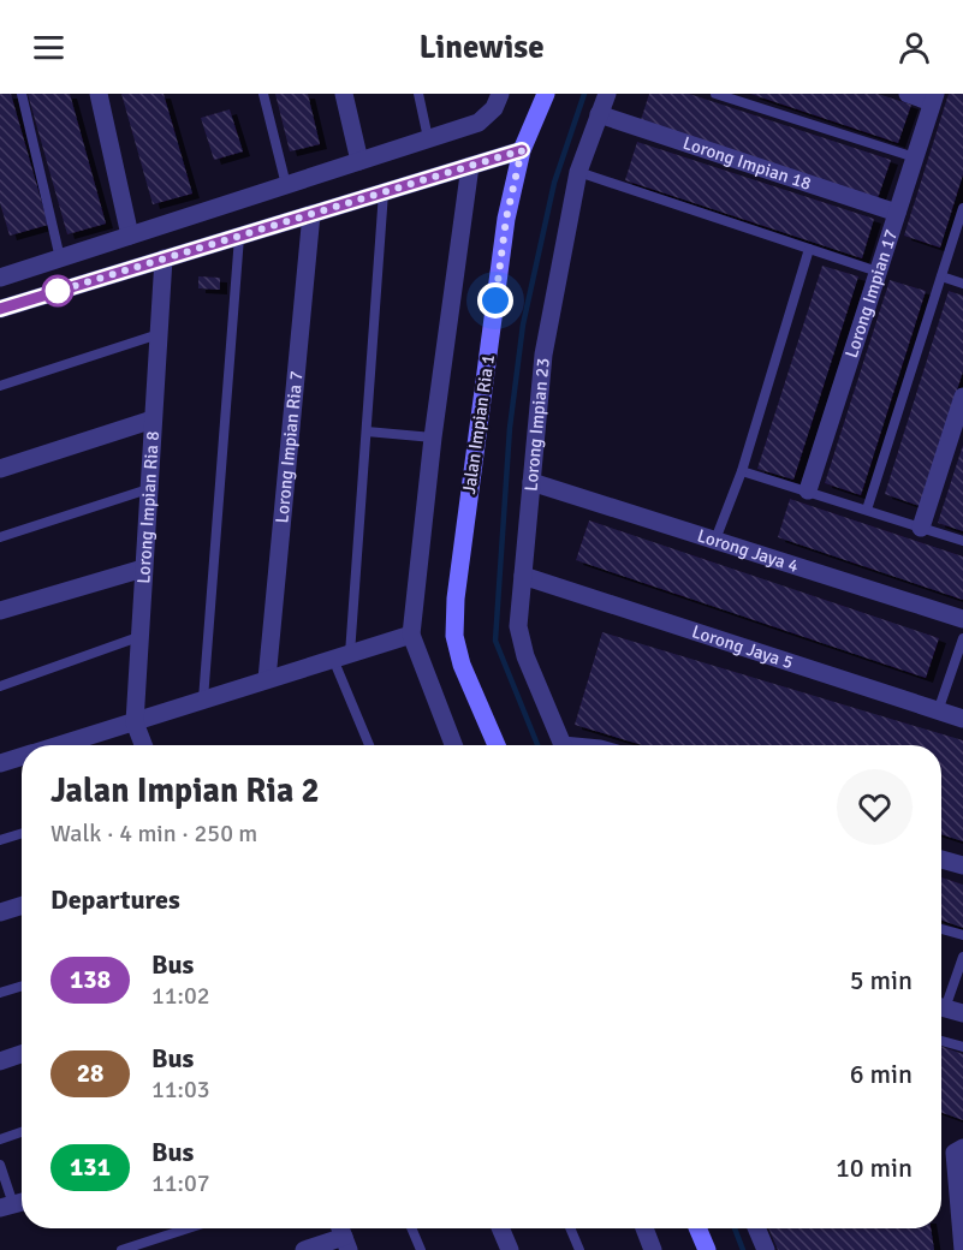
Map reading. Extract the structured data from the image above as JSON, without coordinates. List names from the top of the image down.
{
  "streets": {
    "street": [
      "Lorong Impian 18",
      "Lorong Impian 17",
      "Jalan Impian Ria 1",
      "Lorong Impian 23",
      "Lorong Impian Ria 7",
      "Lorong Impian Ria 8",
      "Lorong Jaya 4",
      "Lorong Jaya 5"
    ]
  },
  "crossings": [
    ["Lorong Impian 18", "Lorong Impian 17"],
    ["Lorong Impian 18", "Lorong Impian 23"],
    ["Lorong Impian 23", "Lorong Jaya 4"],
    ["Lorong Impian 23", "Lorong Jaya 5"]
  ],
  "lines": ["bus line 138"],
  "page": {
    "header": "Linewise",
    "heading": [
      ["Jalan Impian Ria 2", "Walk · 4 min · 250 m"],
      "Departures"
    ],
    "list": [
      {
        "mark": "138",
        "name": "Bus",
        "note": "11:02",
        "value": "5 min"
      },
      {
        "mark": "28",
        "name": "Bus",
        "note": "11:03",
        "value": "6 min"
      },
      {
        "mark": "131",
        "name": "Bus",
        "note": "11:07",
        "value": "10 min"
      }
    ]
  }
}
